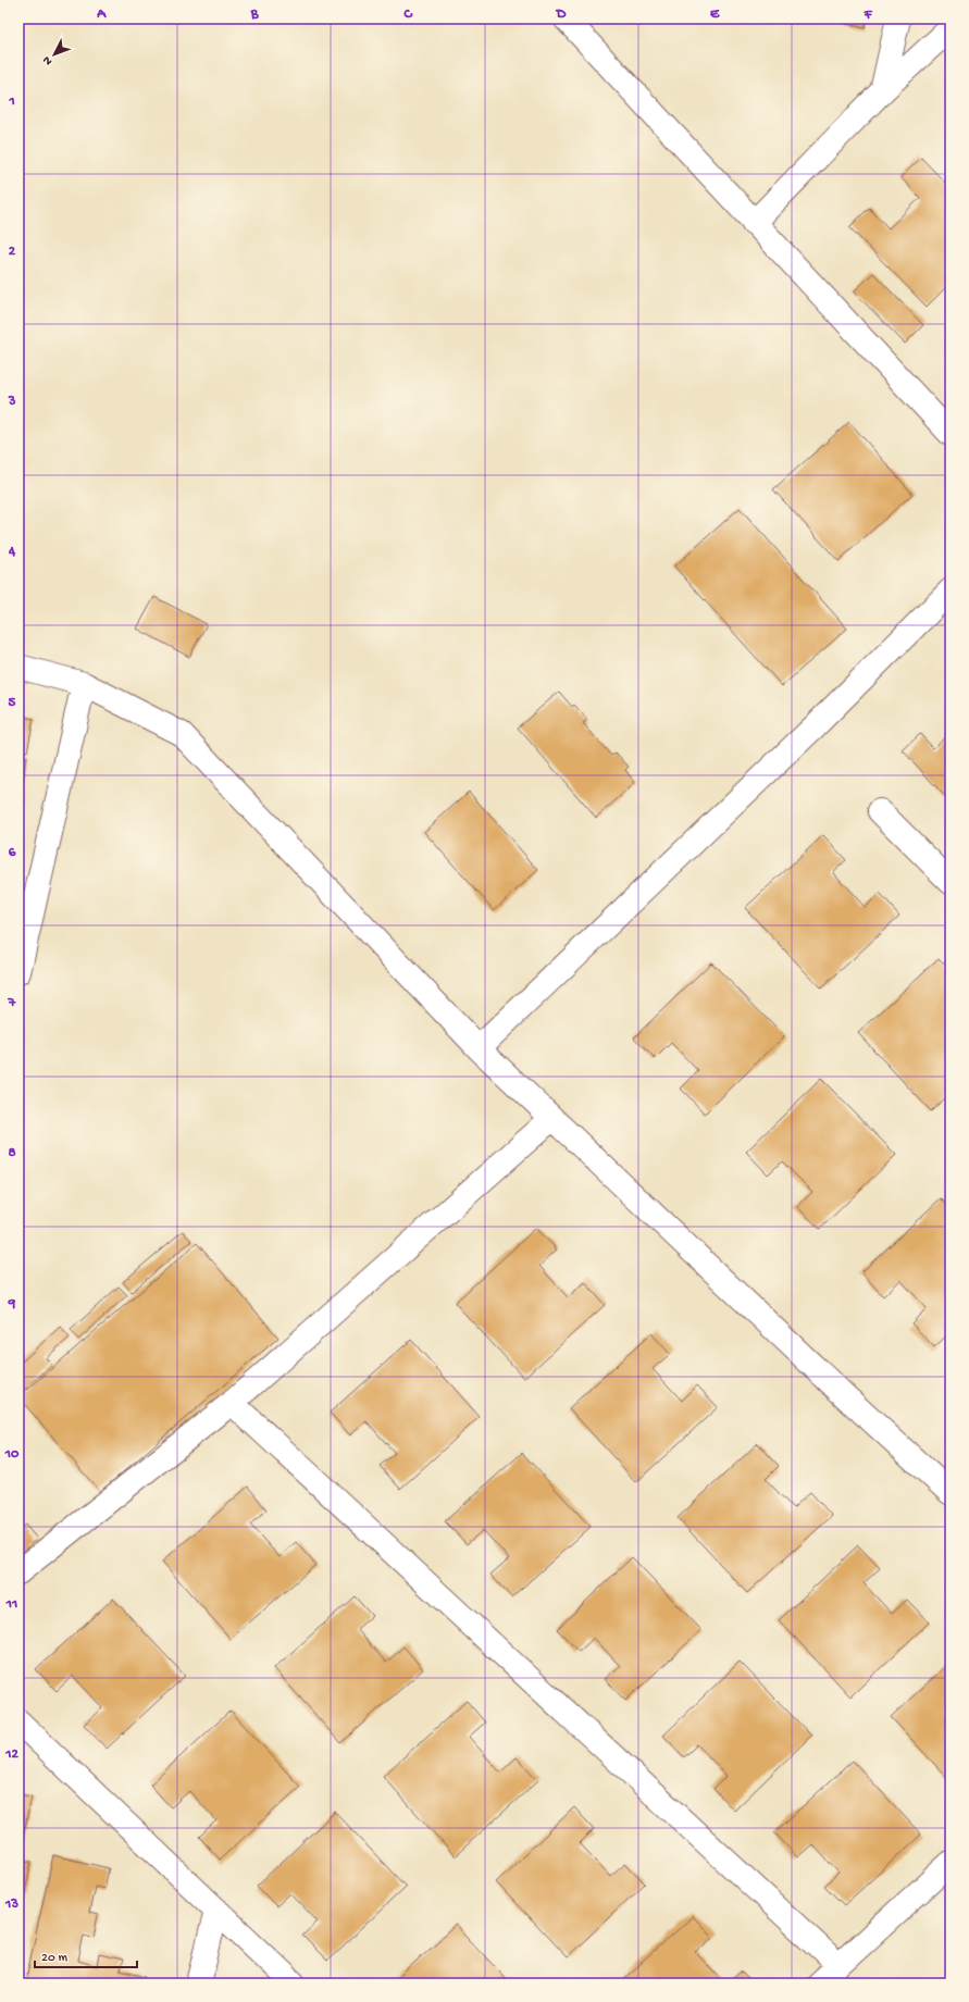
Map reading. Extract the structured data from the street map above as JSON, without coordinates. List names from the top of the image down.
{
  "scale_bar": "20 m",
  "north": "bottom left",
  "grid": {
    "columns": [
      "A",
      "B",
      "C",
      "D",
      "E",
      "F"
    ],
    "rows": [
      "1",
      "2",
      "3",
      "4",
      "5",
      "6",
      "7",
      "8",
      "9",
      "10",
      "11",
      "12",
      "13"
    ]
  }
}
